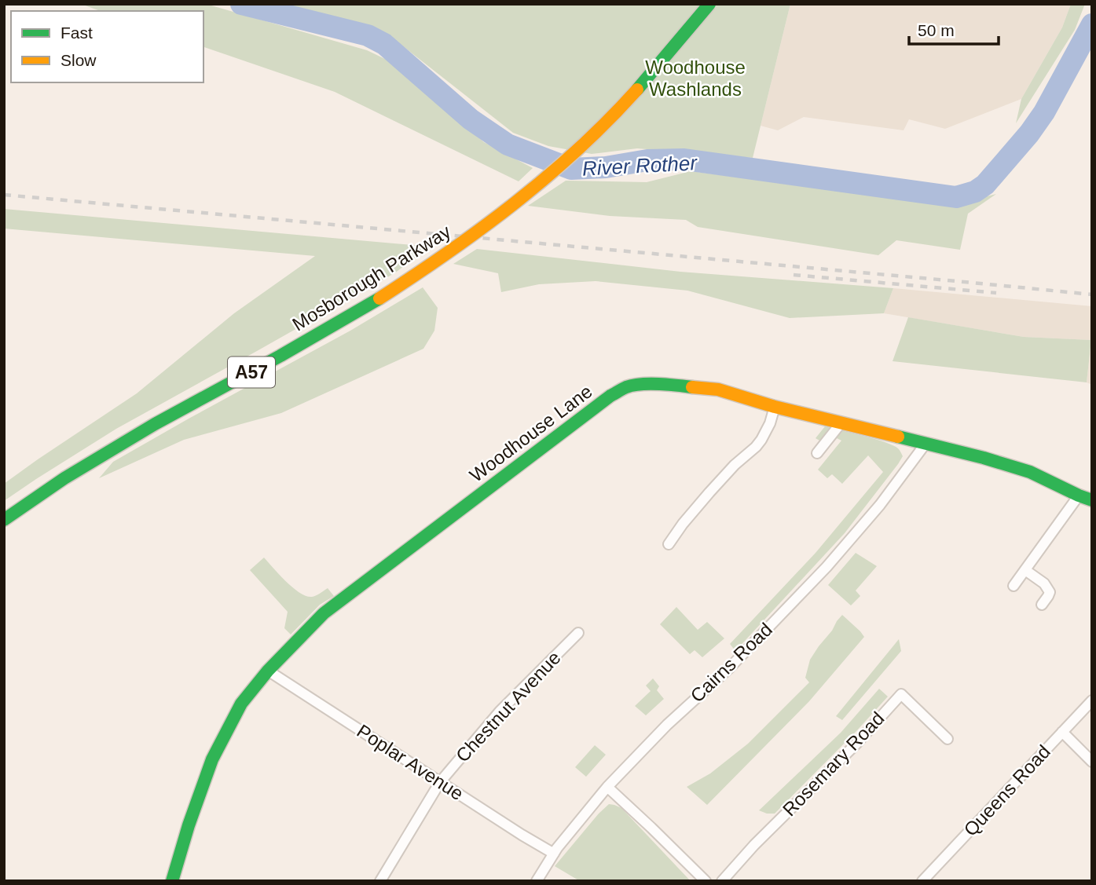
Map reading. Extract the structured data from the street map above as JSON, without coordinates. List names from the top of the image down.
{
  "streets": {
    "main road": ["Mosborough Parkway", "A57", "Woodhouse Lane"],
    "street": [
      "Cairns Road",
      "Chestnut Avenue",
      "Poplar Avenue",
      "Rosemary Road",
      "Queens Road"
    ]
  },
  "crossings": [
    ["Woodhouse Lane", "Cairns Road"],
    ["Woodhouse Lane", "Poplar Avenue"],
    ["Cairns Road", "Poplar Avenue"],
    ["Chestnut Avenue", "Poplar Avenue"]
  ],
  "water": ["River Rother"],
  "parks": ["Woodhouse Washlands"],
  "legend": ["Fast", "Slow"],
  "scale_bar": "50 m"
}
